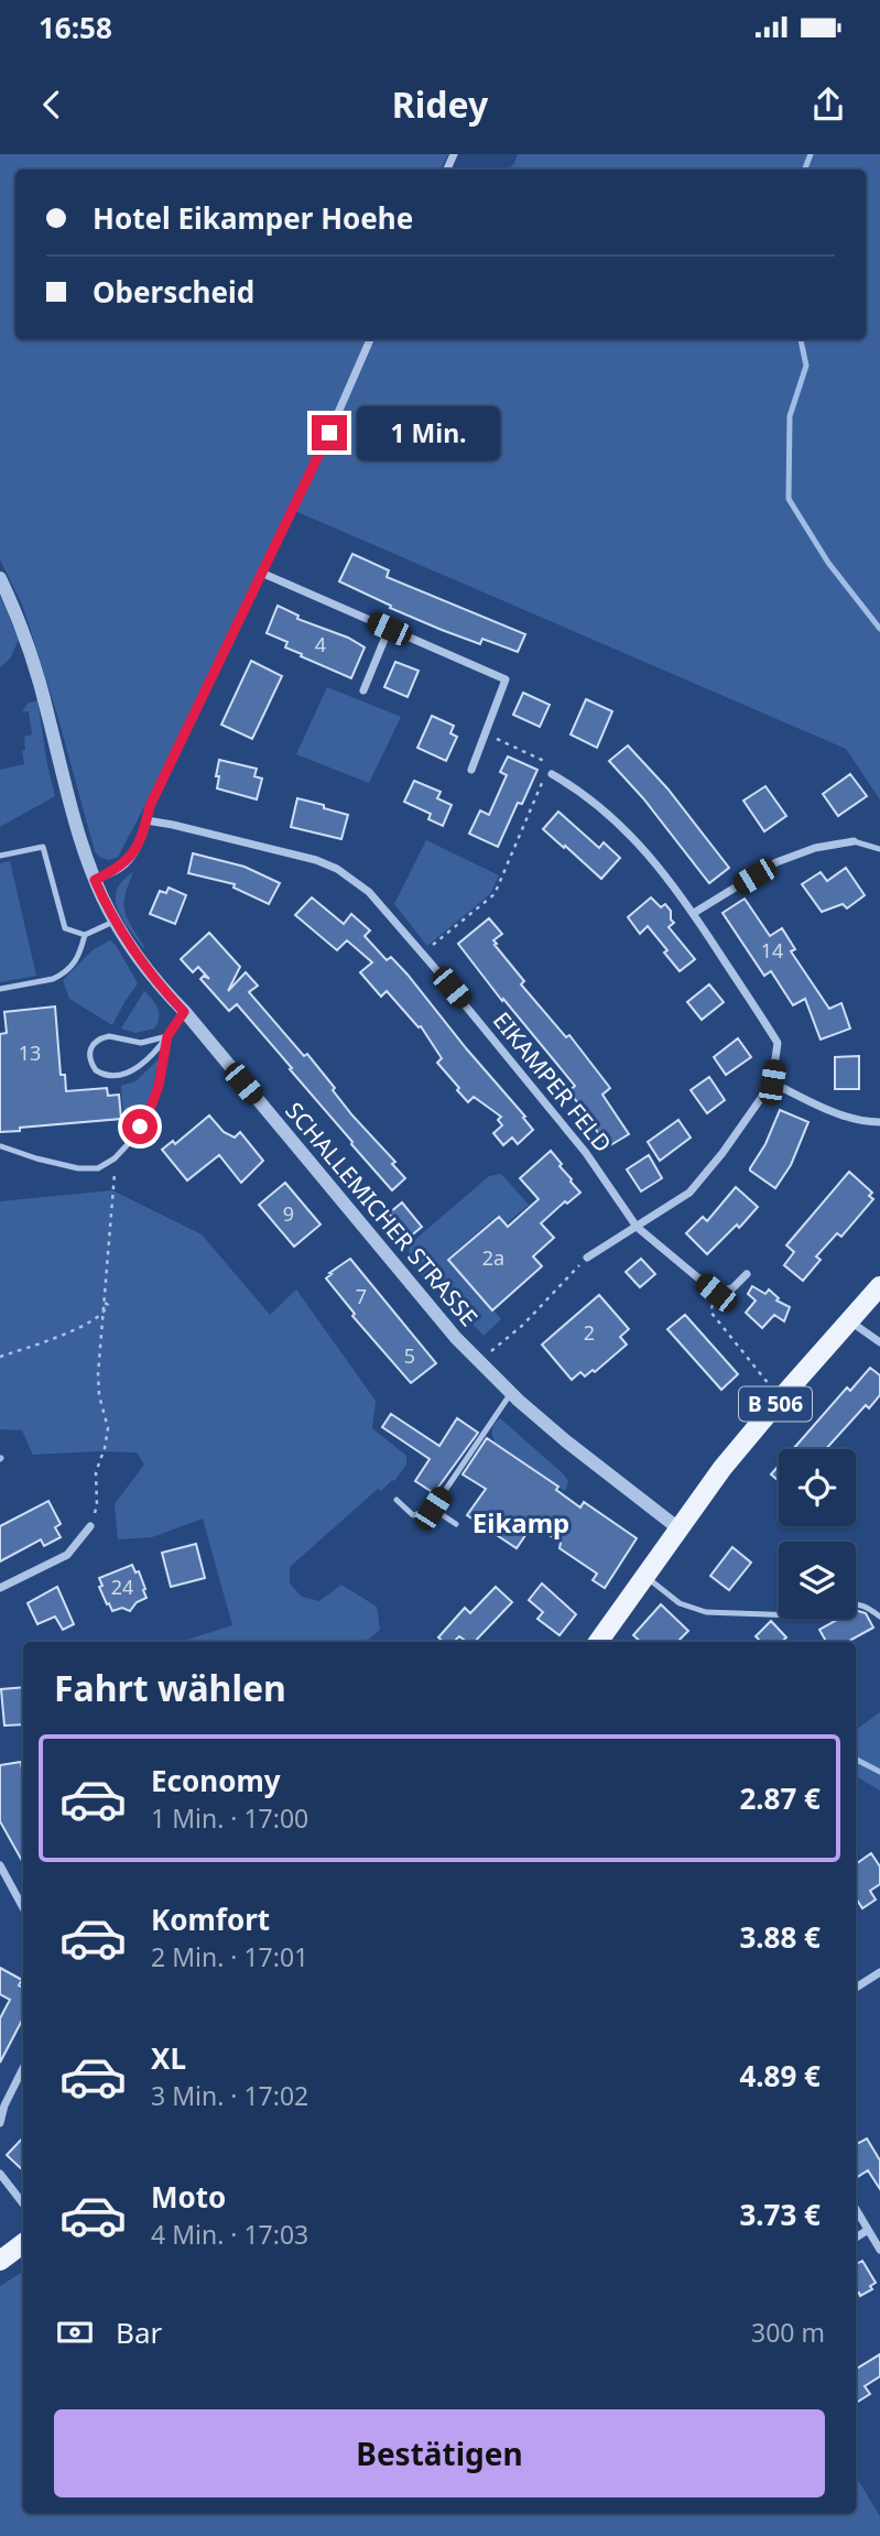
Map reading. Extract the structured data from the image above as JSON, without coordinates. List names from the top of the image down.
{
  "streets": {
    "main road": ["B 506"],
    "street": ["EIKAMPER FELD", "SCHALLEMICHER STRASSE"]
  },
  "crossings": [
    ["SCHALLEMICHER STRASSE", "B 506"]
  ],
  "districts": ["Eikamp"],
  "house_numbers": [
    "4",
    "14",
    "13",
    "9",
    "2a",
    "7",
    "2",
    "5",
    "24"
  ],
  "page": {
    "status": "16:58",
    "header": "Ridey",
    "banner": ["Hotel Eikamper Hoehe", "Oberscheid"],
    "bubble": "1 Min.",
    "heading": "Fahrt wählen",
    "list": [
      {
        "name": "Economy",
        "note": "1 Min. · 17:00",
        "value": "2.87 €"
      },
      {
        "name": "Komfort",
        "note": "2 Min. · 17:01",
        "value": "3.88 €"
      },
      {
        "name": "XL",
        "note": "3 Min. · 17:02",
        "value": "4.89 €"
      },
      {
        "name": "Moto",
        "note": "4 Min. · 17:03",
        "value": "3.73 €"
      }
    ],
    "pay": ["Bar", "300 m"],
    "buttons": "Bestätigen"
  }
}
